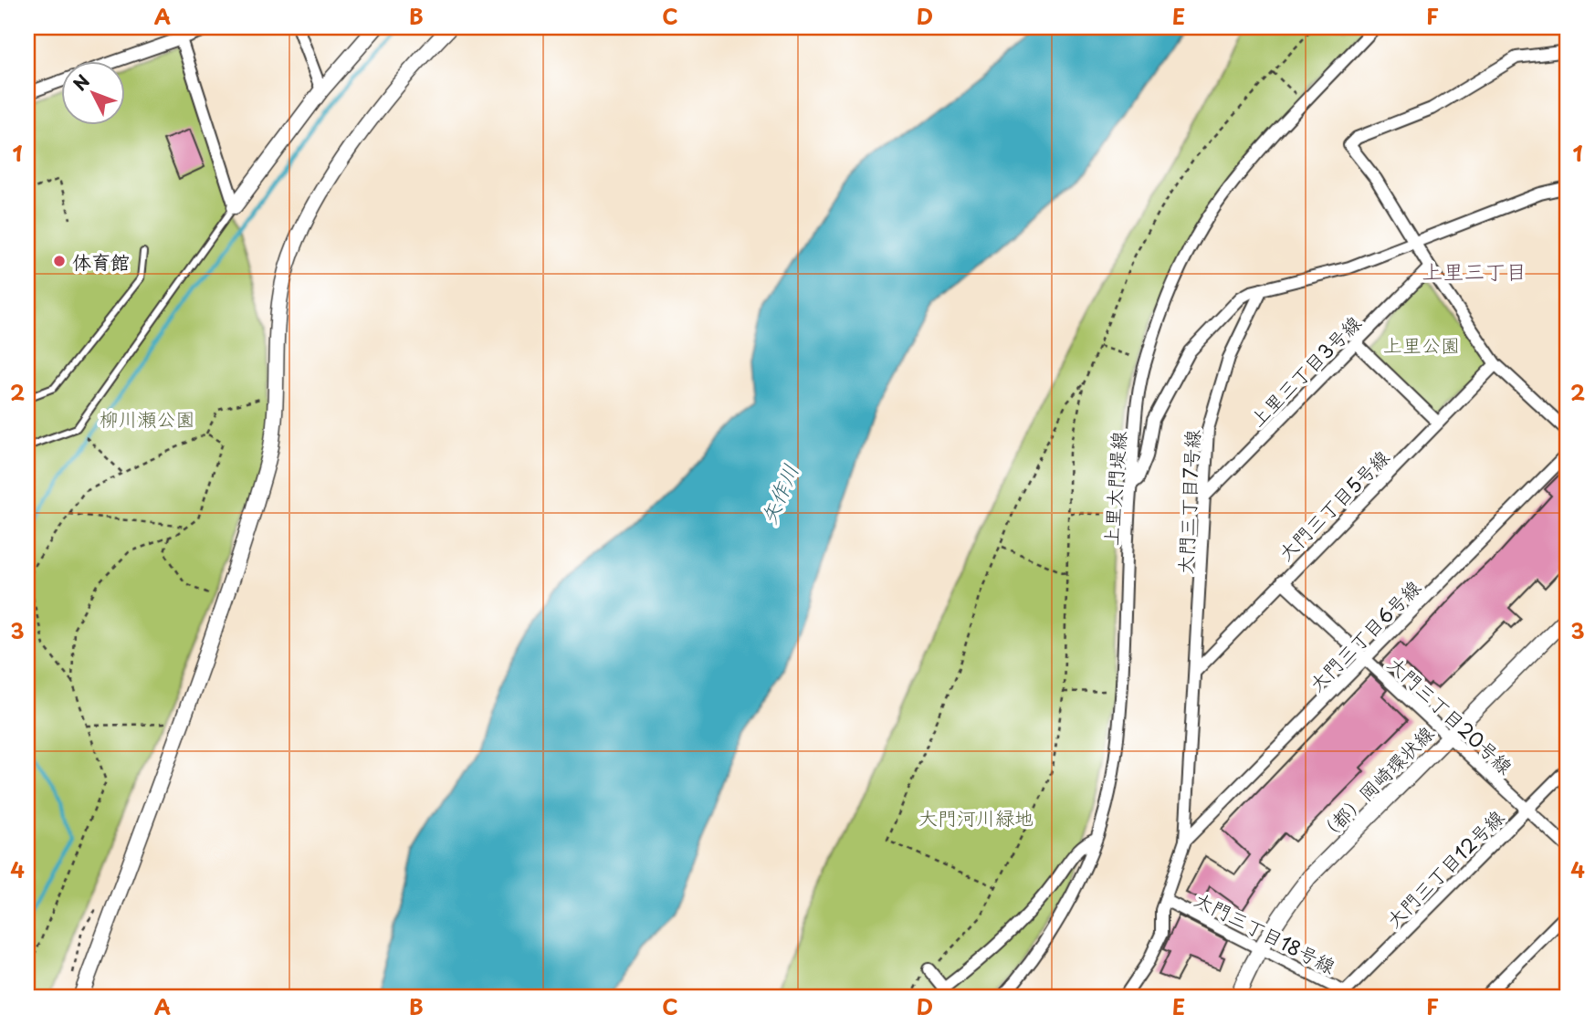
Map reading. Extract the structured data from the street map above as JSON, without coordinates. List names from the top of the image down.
{
  "streets": {
    "street": [
      "上里三丁目3号線",
      "上里大門堤線",
      "大門三丁目7号線",
      "大門三丁目5号線",
      "大門三丁目6号線",
      "大門三丁目20号線",
      "（都）岡崎環状線",
      "大門三丁目12号線",
      "大門三丁目18号線"
    ]
  },
  "crossings": [
    ["上里三丁目3号線", "大門三丁目7号線"],
    ["大門三丁目7号線", "大門三丁目5号線"],
    ["大門三丁目7号線", "大門三丁目6号線"],
    ["大門三丁目7号線", "大門三丁目18号線"],
    ["大門三丁目5号線", "大門三丁目20号線"],
    ["大門三丁目6号線", "大門三丁目20号線"],
    ["大門三丁目20号線", "（都）岡崎環状線"],
    ["大門三丁目20号線", "大門三丁目12号線"],
    ["（都）岡崎環状線", "大門三丁目18号線"],
    ["大門三丁目12号線", "大門三丁目18号線"]
  ],
  "districts": ["上里三丁目"],
  "water": ["矢作川"],
  "parks": ["上里公園", "柳川瀬公園", "大門河川緑地"],
  "places": ["体育館"],
  "north": "top left",
  "grid": {
    "columns": [
      "A",
      "B",
      "C",
      "D",
      "E",
      "F"
    ],
    "rows": [
      "1",
      "2",
      "3",
      "4"
    ]
  }
}
